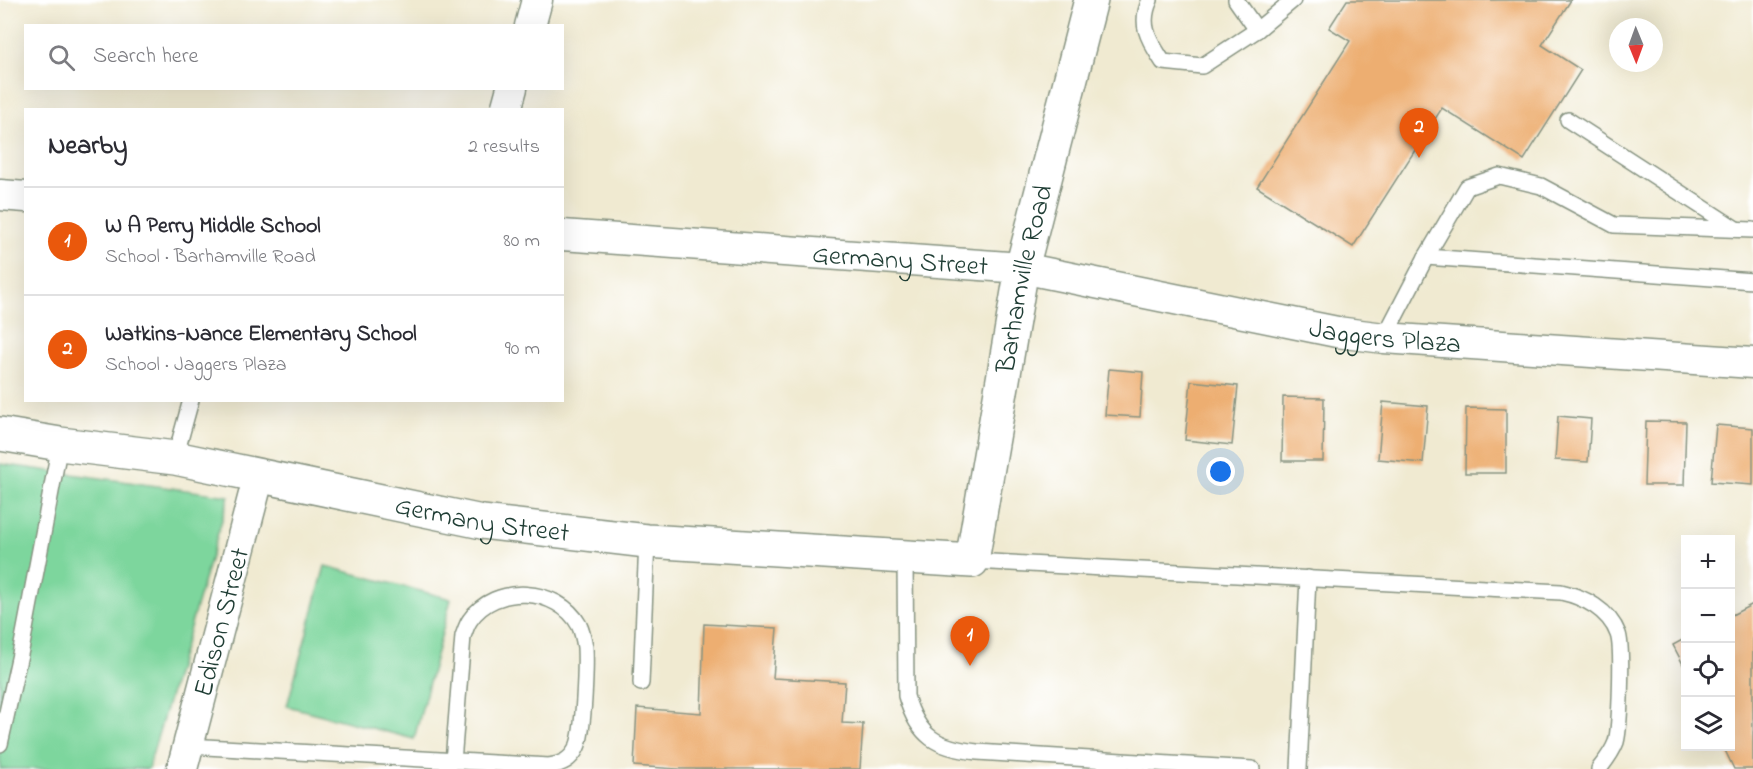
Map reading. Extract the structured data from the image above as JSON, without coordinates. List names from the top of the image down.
{
  "streets": {
    "street": [
      "Germany Street",
      "Barhamville Road",
      "Jaggers Plaza",
      "Edison Street"
    ]
  },
  "crossings": [
    ["Germany Street", "Barhamville Road"],
    ["Germany Street", "Jaggers Plaza"],
    ["Germany Street", "Edison Street"],
    ["Barhamville Road", "Jaggers Plaza"]
  ],
  "north": "bottom",
  "page": {
    "search": "Search here",
    "pins": ["2", "1"],
    "heading": ["Nearby", "2 results"],
    "list": [
      {
        "mark": "1",
        "name": "W A Perry Middle School",
        "note": "School · Barhamville Road",
        "value": "80 m"
      },
      {
        "mark": "2",
        "name": "Watkins-Nance Elementary School",
        "note": "School · Jaggers Plaza",
        "value": "90 m"
      }
    ],
    "map_buttons": ["+", "−"]
  }
}
